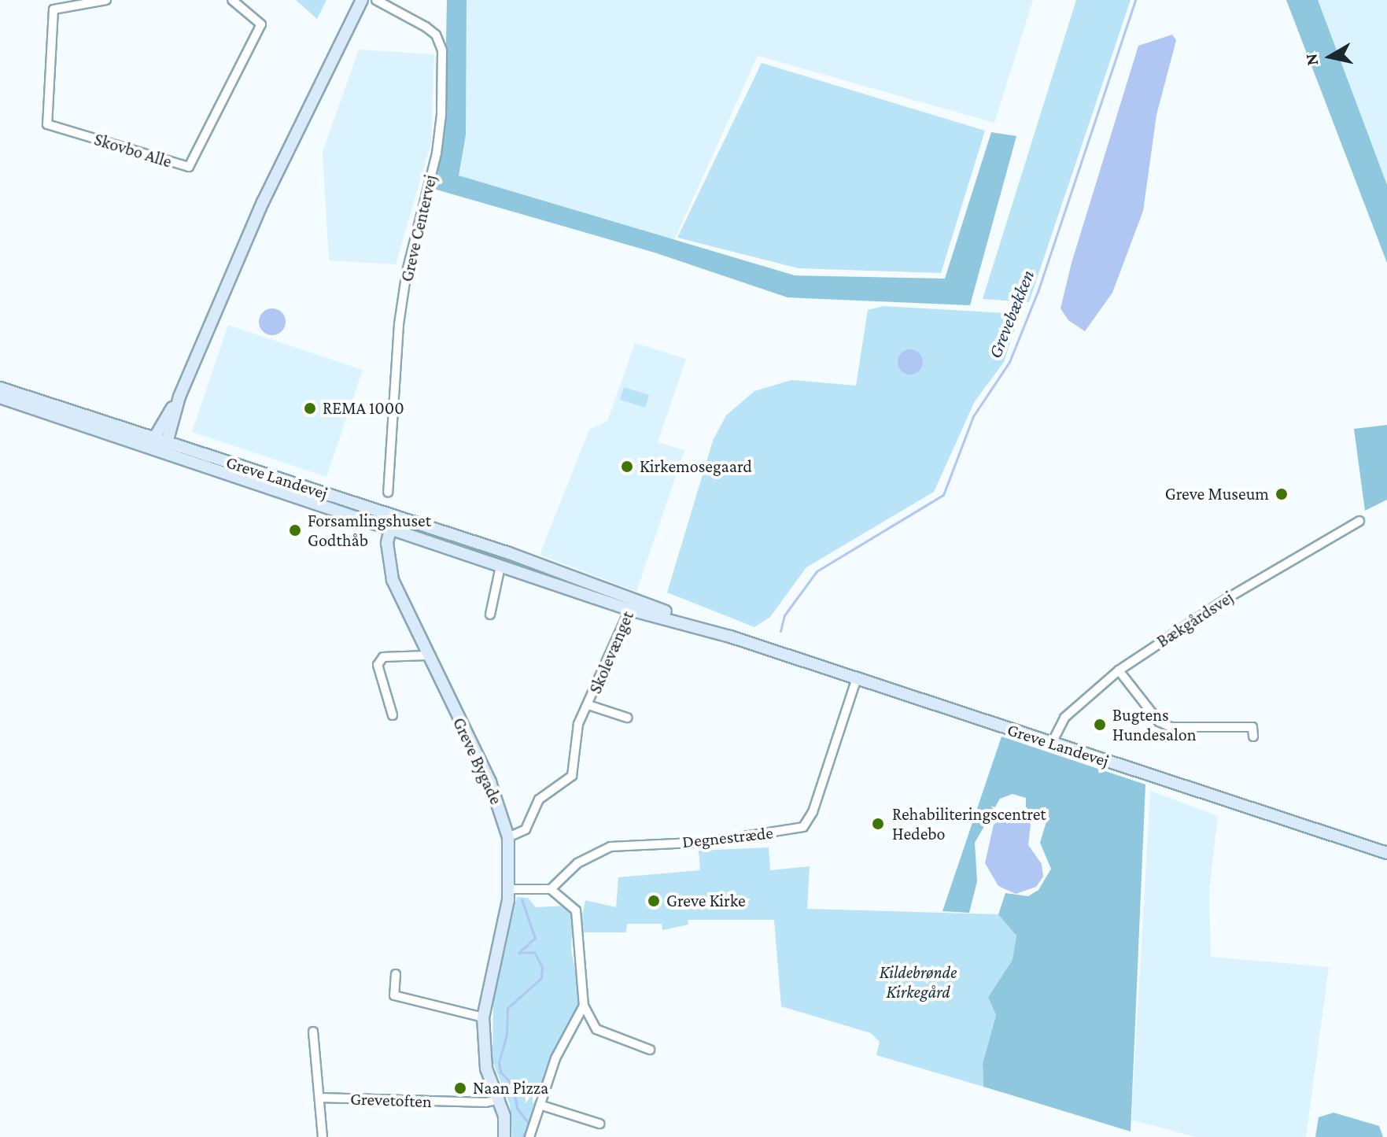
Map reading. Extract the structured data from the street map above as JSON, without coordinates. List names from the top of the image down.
{
  "streets": {
    "street": [
      "Skovbo Alle",
      "Greve Centervej",
      "Greve Landevej",
      "Bækgårdsvej",
      "Skolevænget",
      "Greve Bygade",
      "Degnestræde",
      "Grevetoften"
    ]
  },
  "crossings": [
    ["Greve Landevej", "Bækgårdsvej"],
    ["Greve Landevej", "Skolevænget"],
    ["Greve Landevej", "Greve Bygade"],
    ["Greve Landevej", "Degnestræde"],
    ["Skolevænget", "Greve Bygade"],
    ["Greve Bygade", "Grevetoften"]
  ],
  "water": ["Grevebækken"],
  "parks": ["Kildebrønde Kirkegård"],
  "places": [
    "REMA 1000",
    "Kirkemosegaard",
    "Greve Museum",
    "Forsamlingshuset Godthåb",
    "Bugtens Hundesalon",
    "Rehabiliteringscentret Hedebo",
    "Greve Kirke",
    "Naan Pizza"
  ],
  "north": "left"
}
